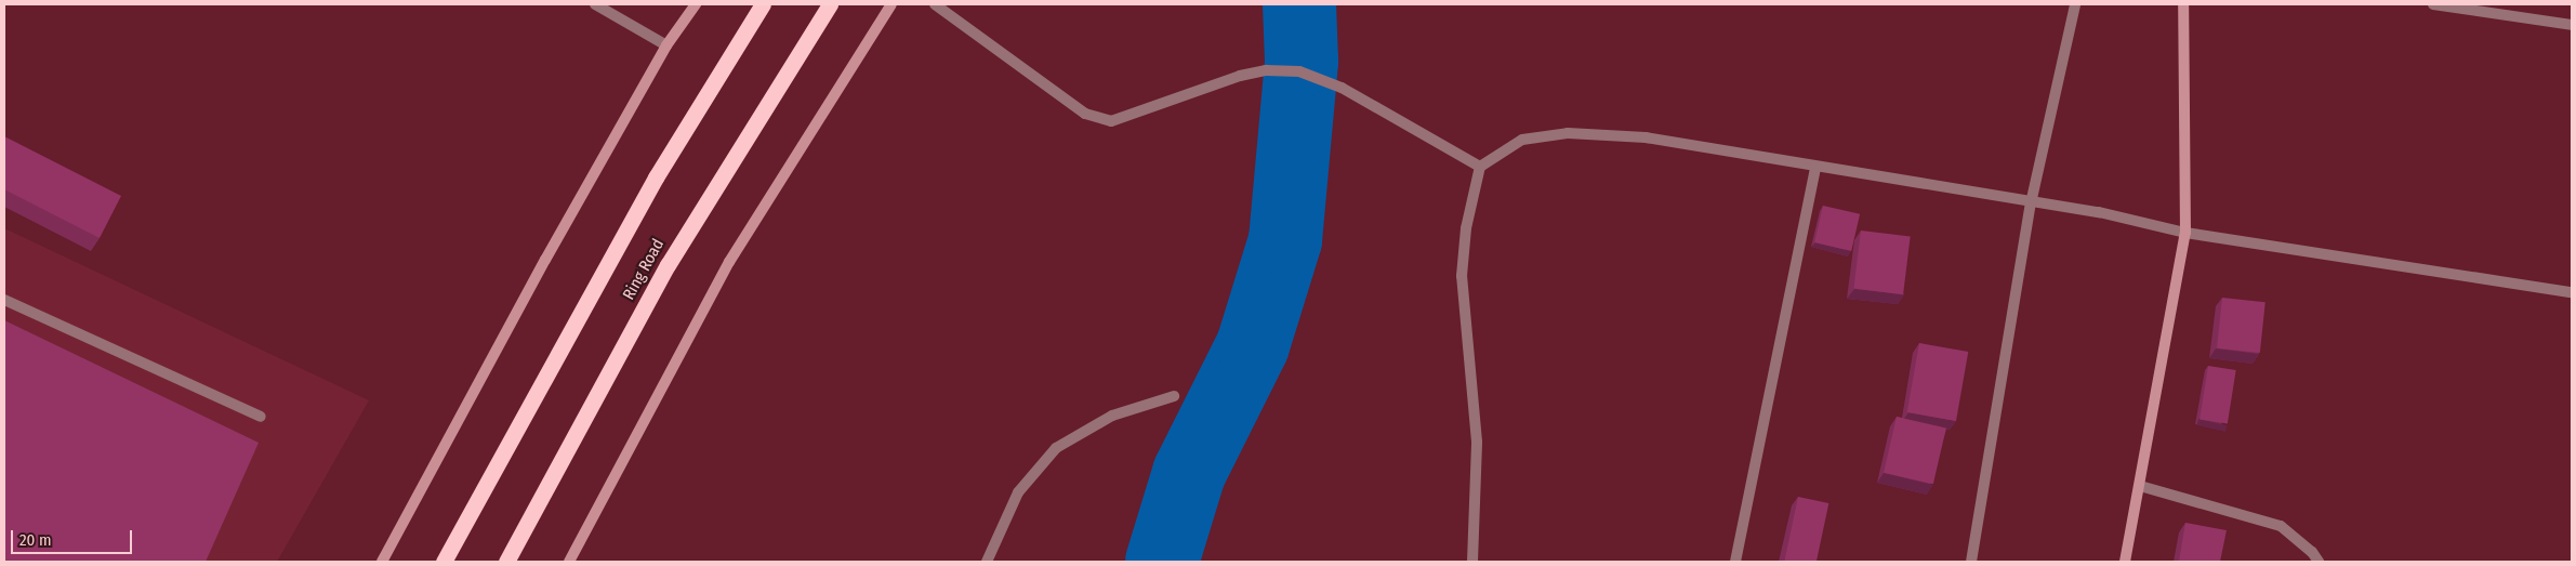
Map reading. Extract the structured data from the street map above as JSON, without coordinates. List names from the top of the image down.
{
  "streets": {
    "highway": ["Ring Road"]
  },
  "scale_bar": "20 m"
}
